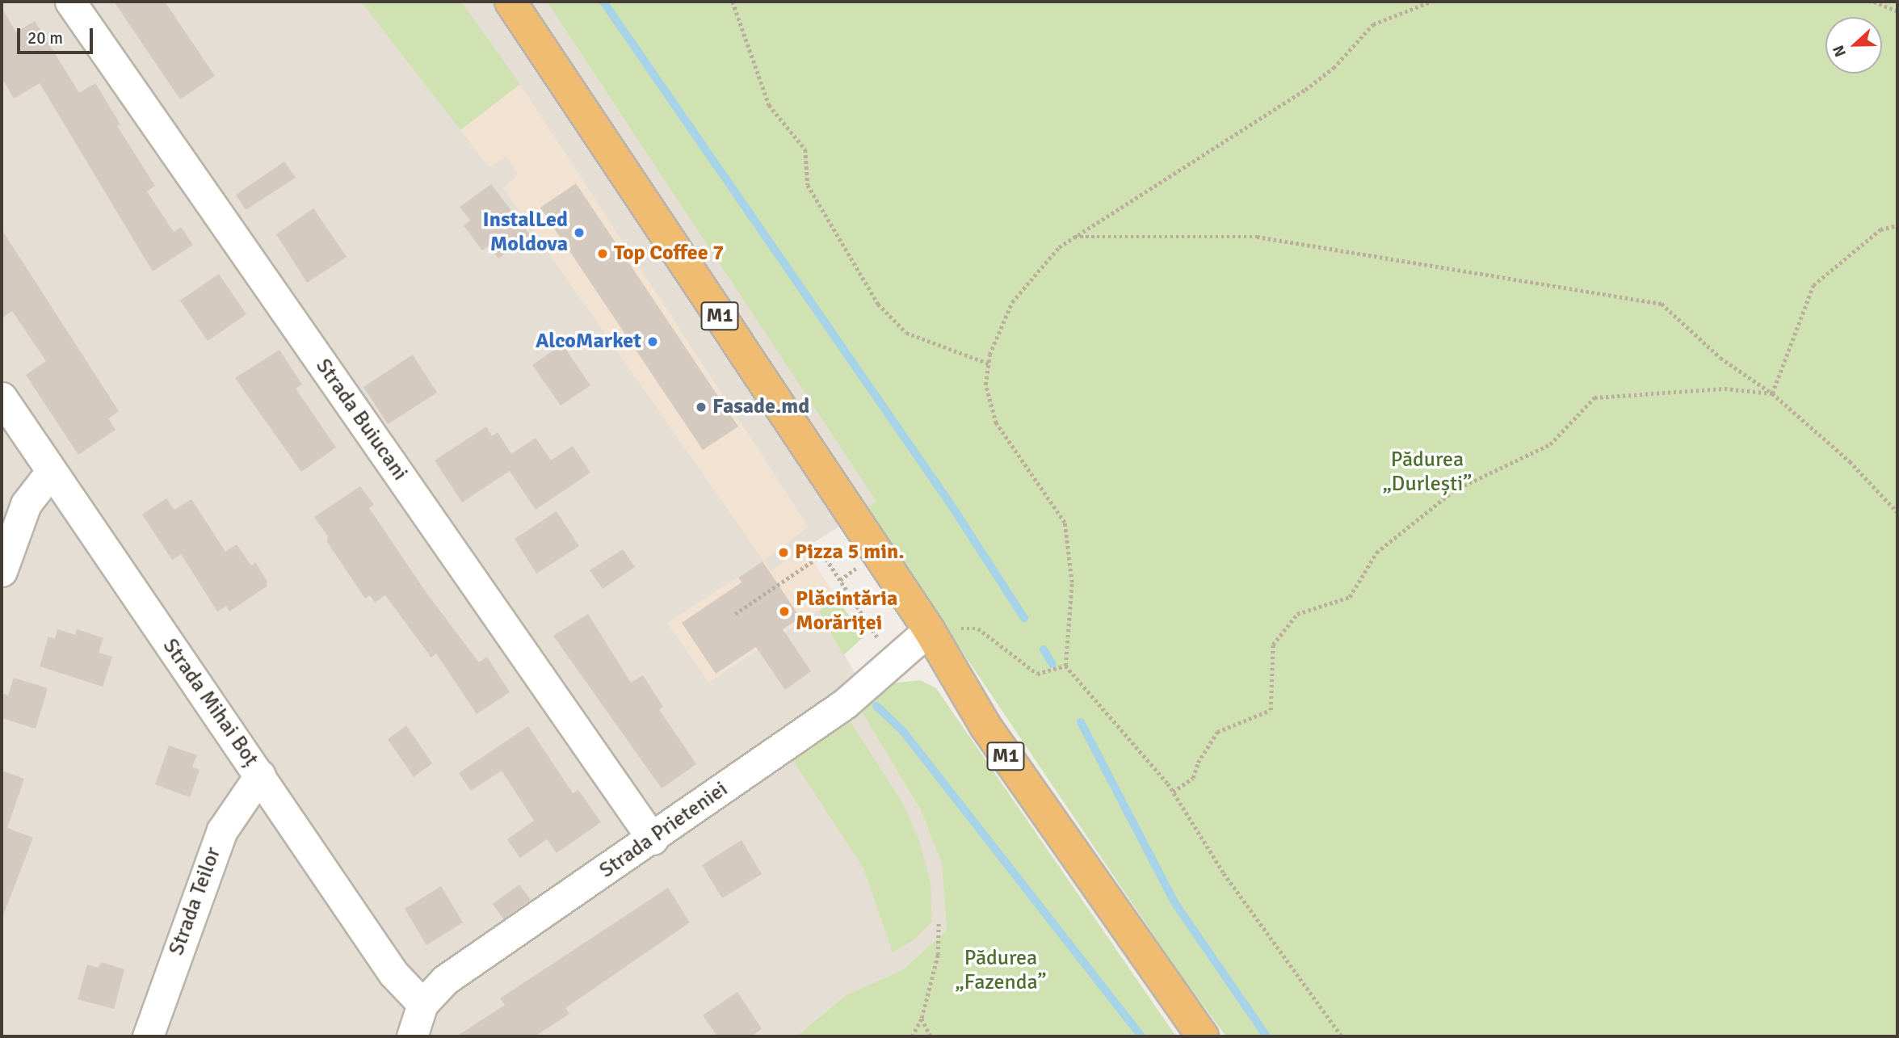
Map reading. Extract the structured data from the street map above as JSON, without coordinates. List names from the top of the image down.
{
  "streets": {
    "highway": ["M1"],
    "street": [
      "Strada Buiucani",
      "Strada Mihai Boț",
      "Strada Prieteniei",
      "Strada Teilor"
    ]
  },
  "crossings": [
    ["M1", "Strada Prieteniei"],
    ["Strada Buiucani", "Strada Prieteniei"],
    ["Strada Mihai Boț", "Strada Prieteniei"],
    ["Strada Mihai Boț", "Strada Teilor"]
  ],
  "parks": ["Pădurea „Durlești”", "Pădurea „Fazenda”"],
  "places": [
    "InstalLed Moldova",
    "Top Coffee 7",
    "AlcoMarket",
    "Fasade.md",
    "Pizza 5 min.",
    "Plăcintăria Morăriței"
  ],
  "scale_bar": "20 m",
  "north": "left"
}
